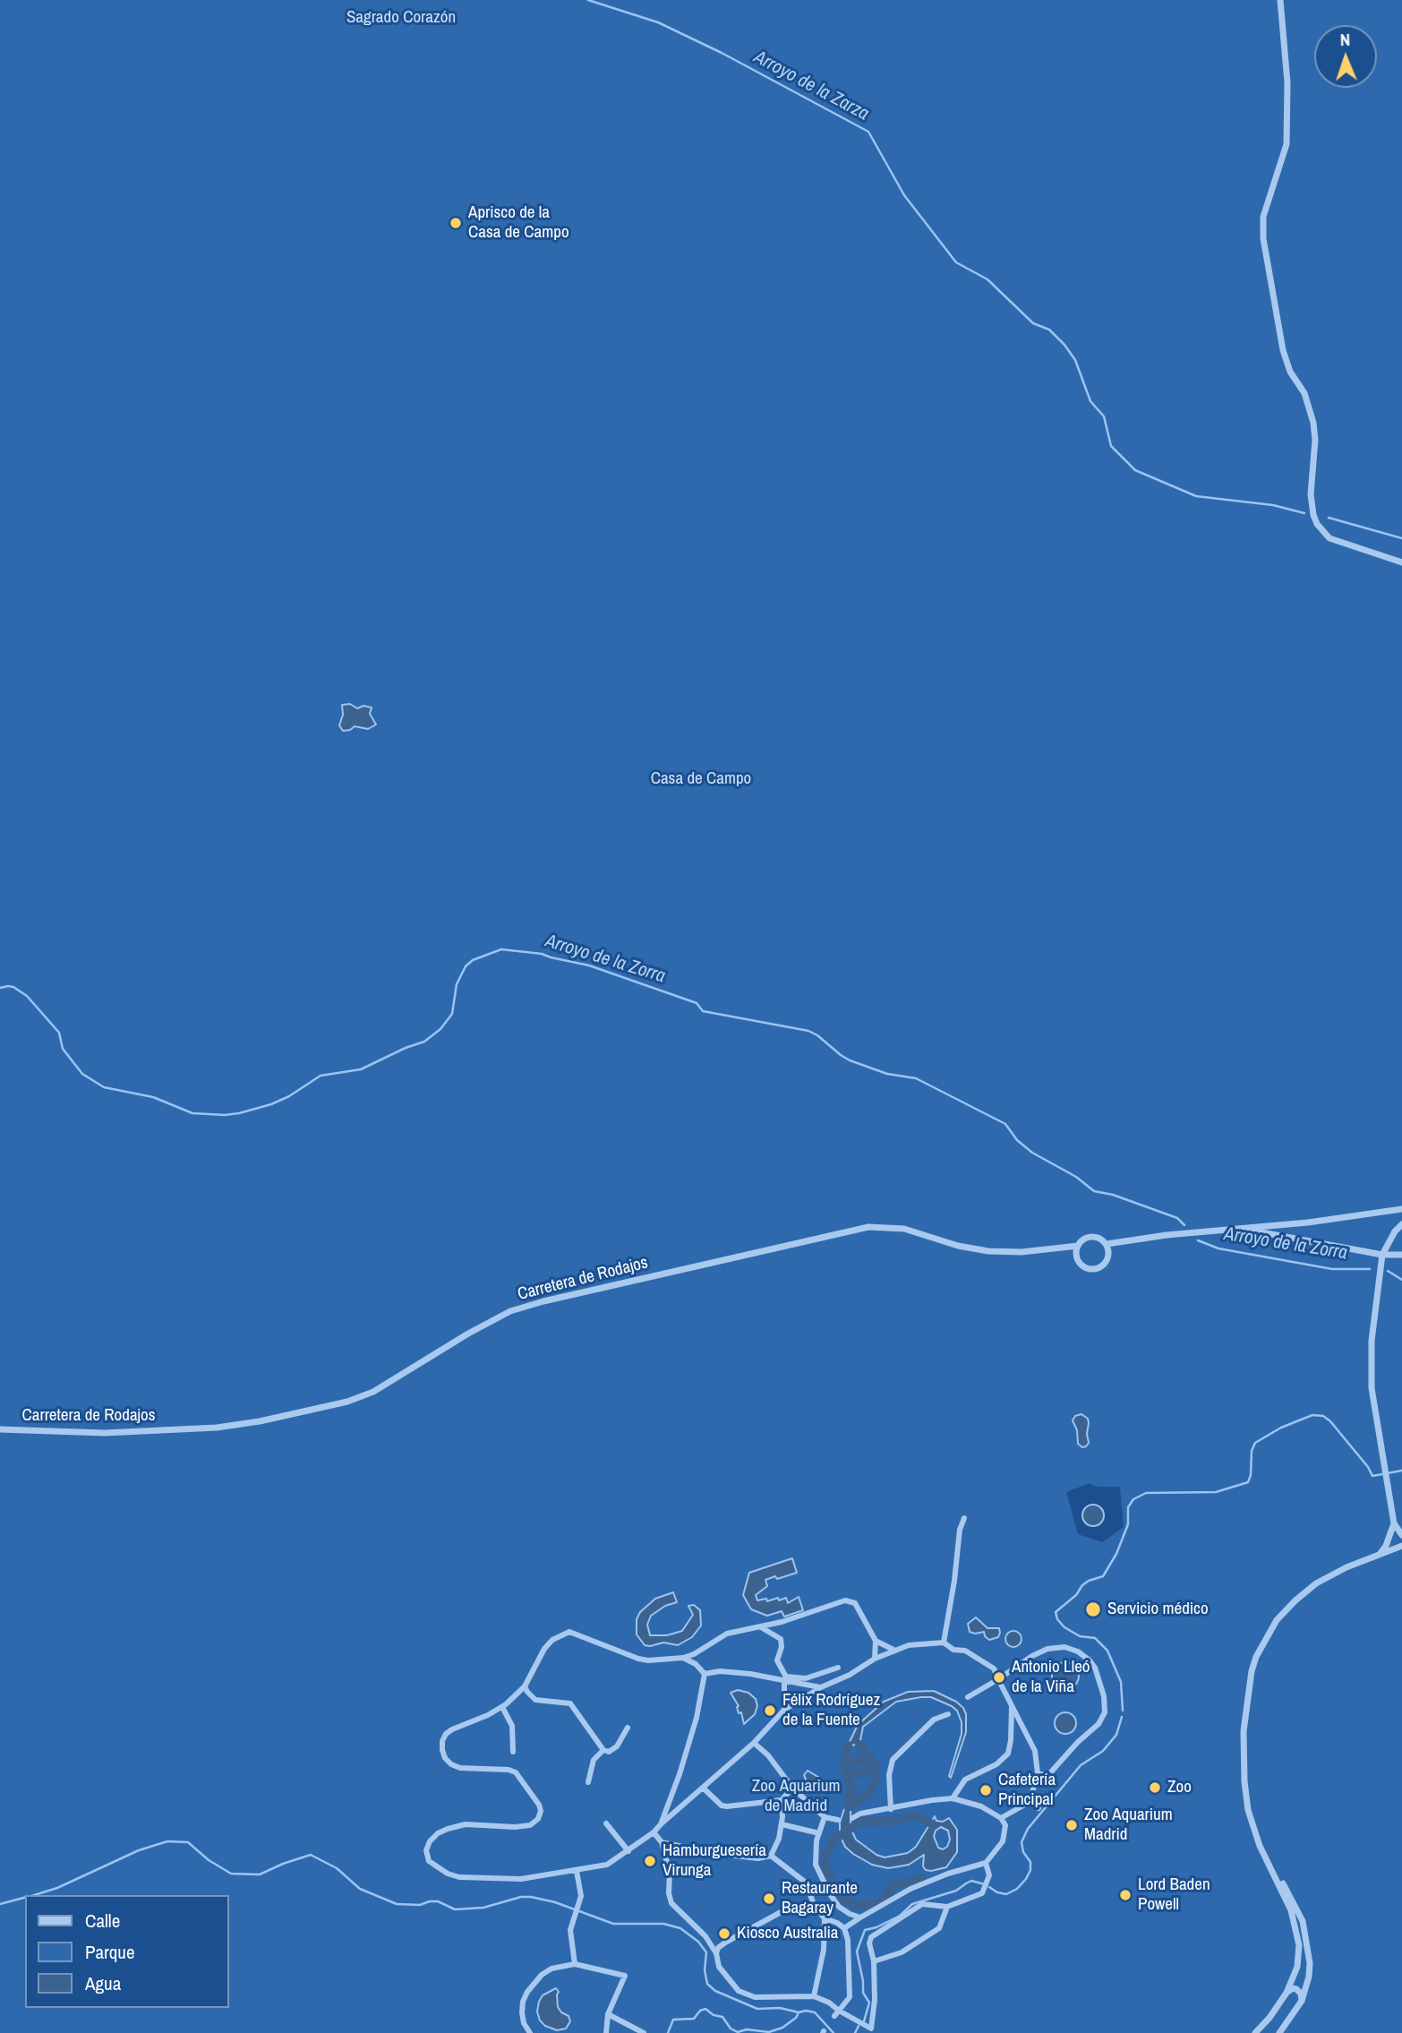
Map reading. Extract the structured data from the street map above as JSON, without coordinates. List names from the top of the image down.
{
  "streets": {
    "street": ["Carretera de Rodajos"]
  },
  "water": ["Arroyo de la Zarza", "Arroyo de la Zorra"],
  "parks": ["Sagrado Corazón", "Casa de Campo", "Zoo Aquarium de Madrid"],
  "places": [
    "Aprisco de la Casa de Campo",
    "Servicio médico",
    "Antonio Lleó de la Viña",
    "Félix Rodríguez de la Fuente",
    "Zoo",
    "Cafetería Principal",
    "Zoo Aquarium Madrid",
    "Hamburguesería Virunga",
    "Lord Baden Powell",
    "Restaurante Bagaray",
    "Kiosco Australia"
  ],
  "legend": ["Calle", "Parque", "Agua"],
  "north": "top"
}
